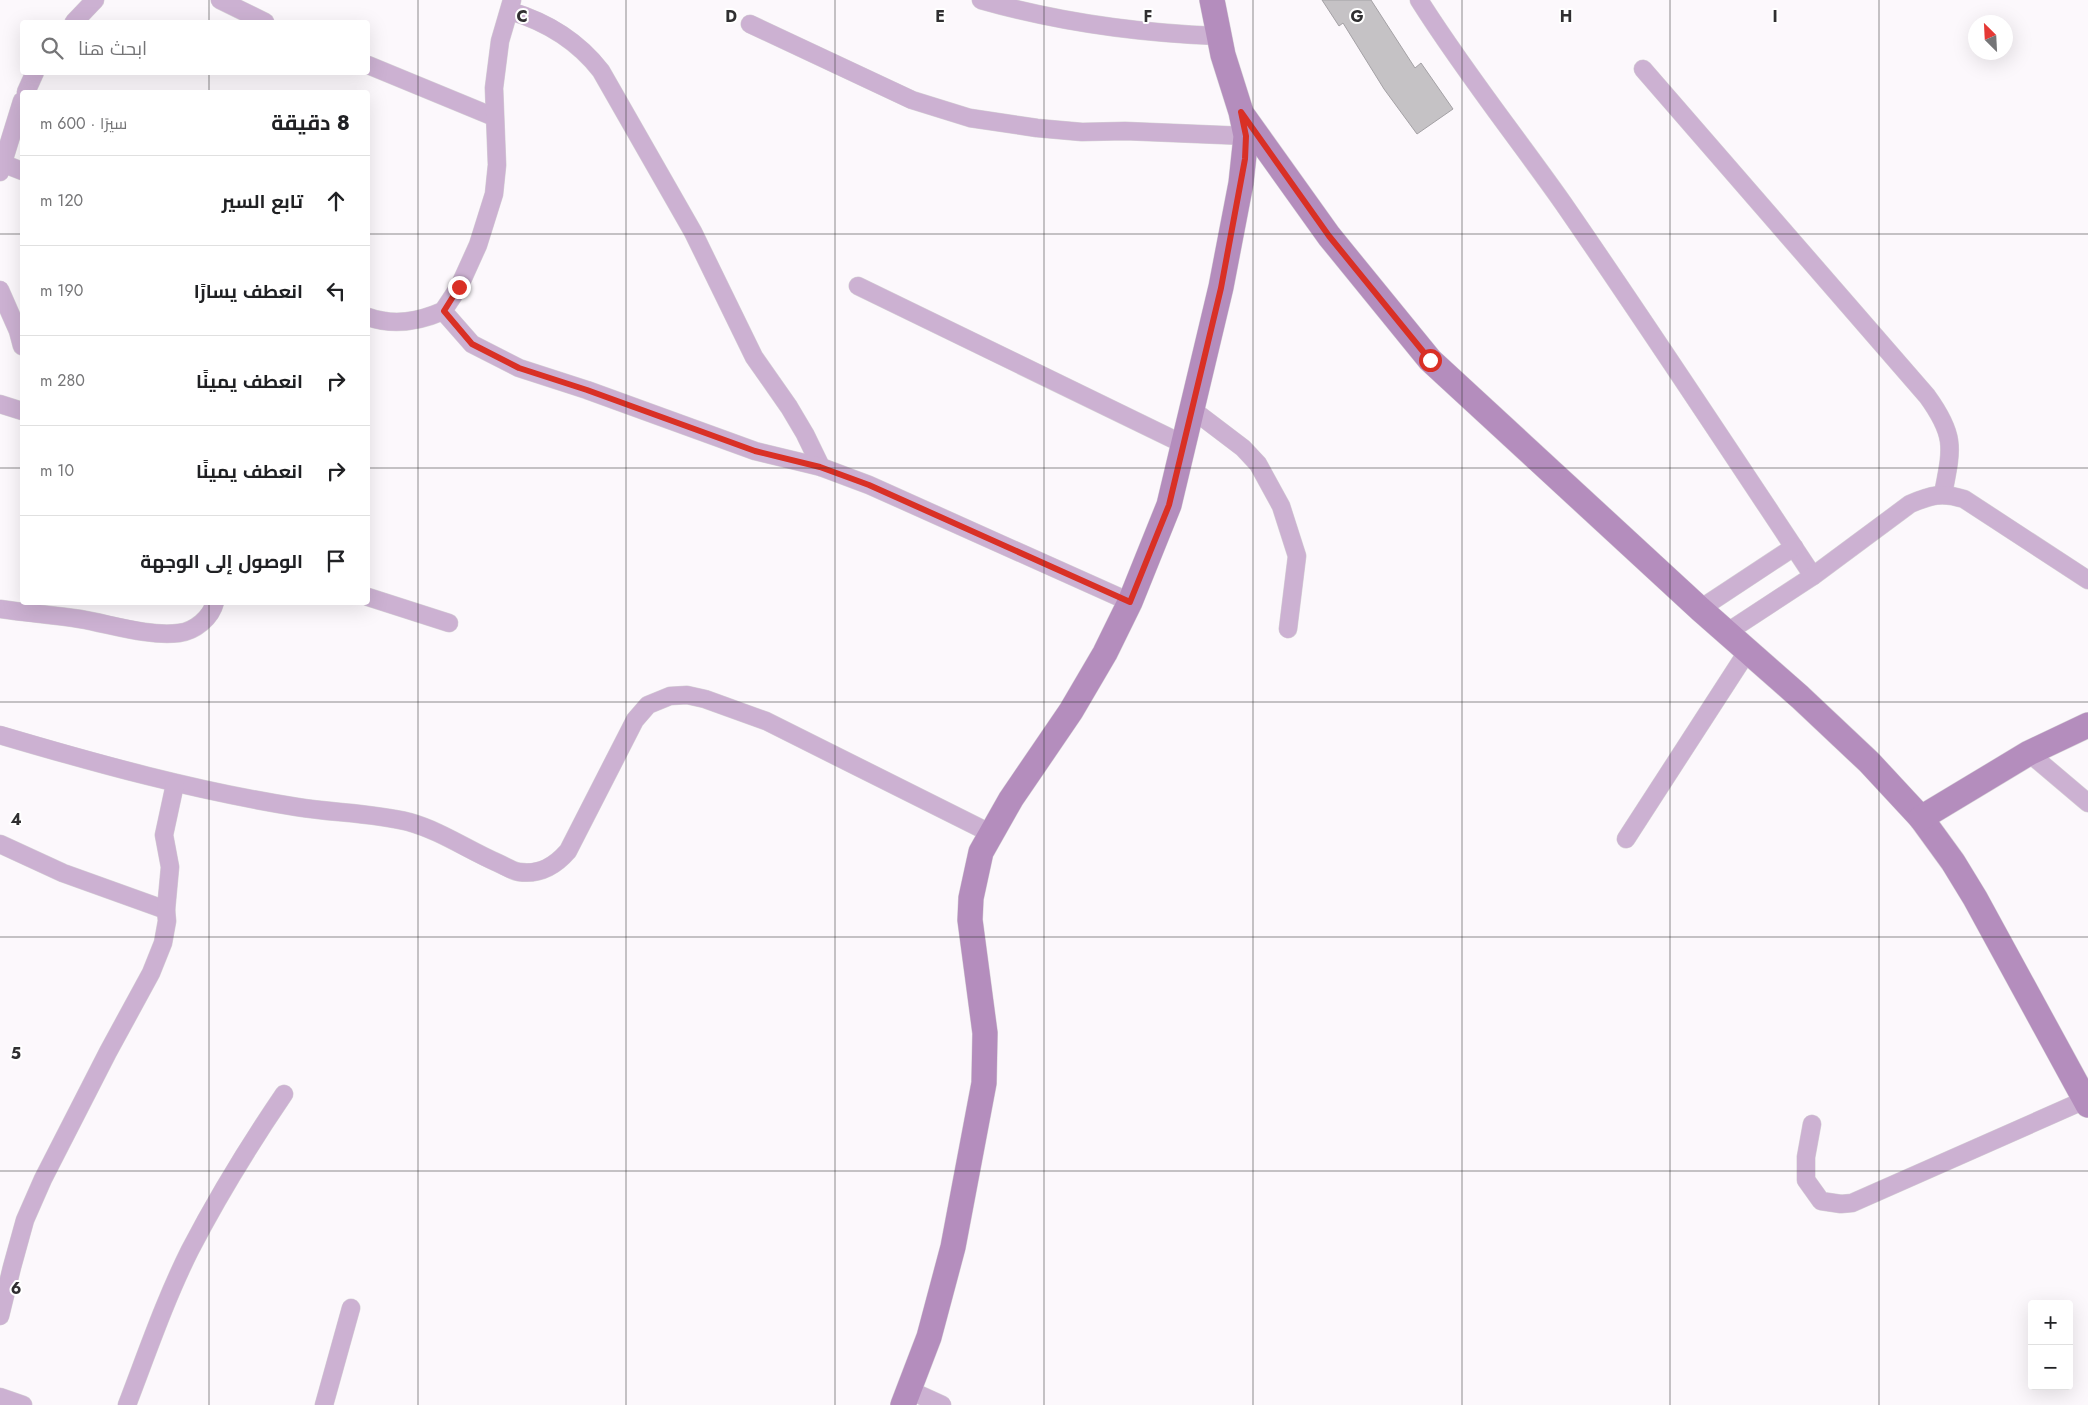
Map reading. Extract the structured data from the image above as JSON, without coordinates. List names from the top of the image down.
{
  "north": "top left",
  "page": {
    "search": "ابحث هنا",
    "heading": ["8 دقيقة", "سيرًا · 600 m"],
    "list": [
      ["تابع السير", "120 m"],
      ["انعطف يسارًا", "190 m"],
      ["انعطف يمينًا", "280 m"],
      ["انعطف يمينًا", "10 m"],
      "الوصول إلى الوجهة"
    ],
    "map_buttons": ["+", "−"]
  },
  "grid": {
    "columns": [
      "C",
      "D",
      "E",
      "F",
      "G",
      "H",
      "I"
    ],
    "rows": ["4", "5", "6"]
  }
}
